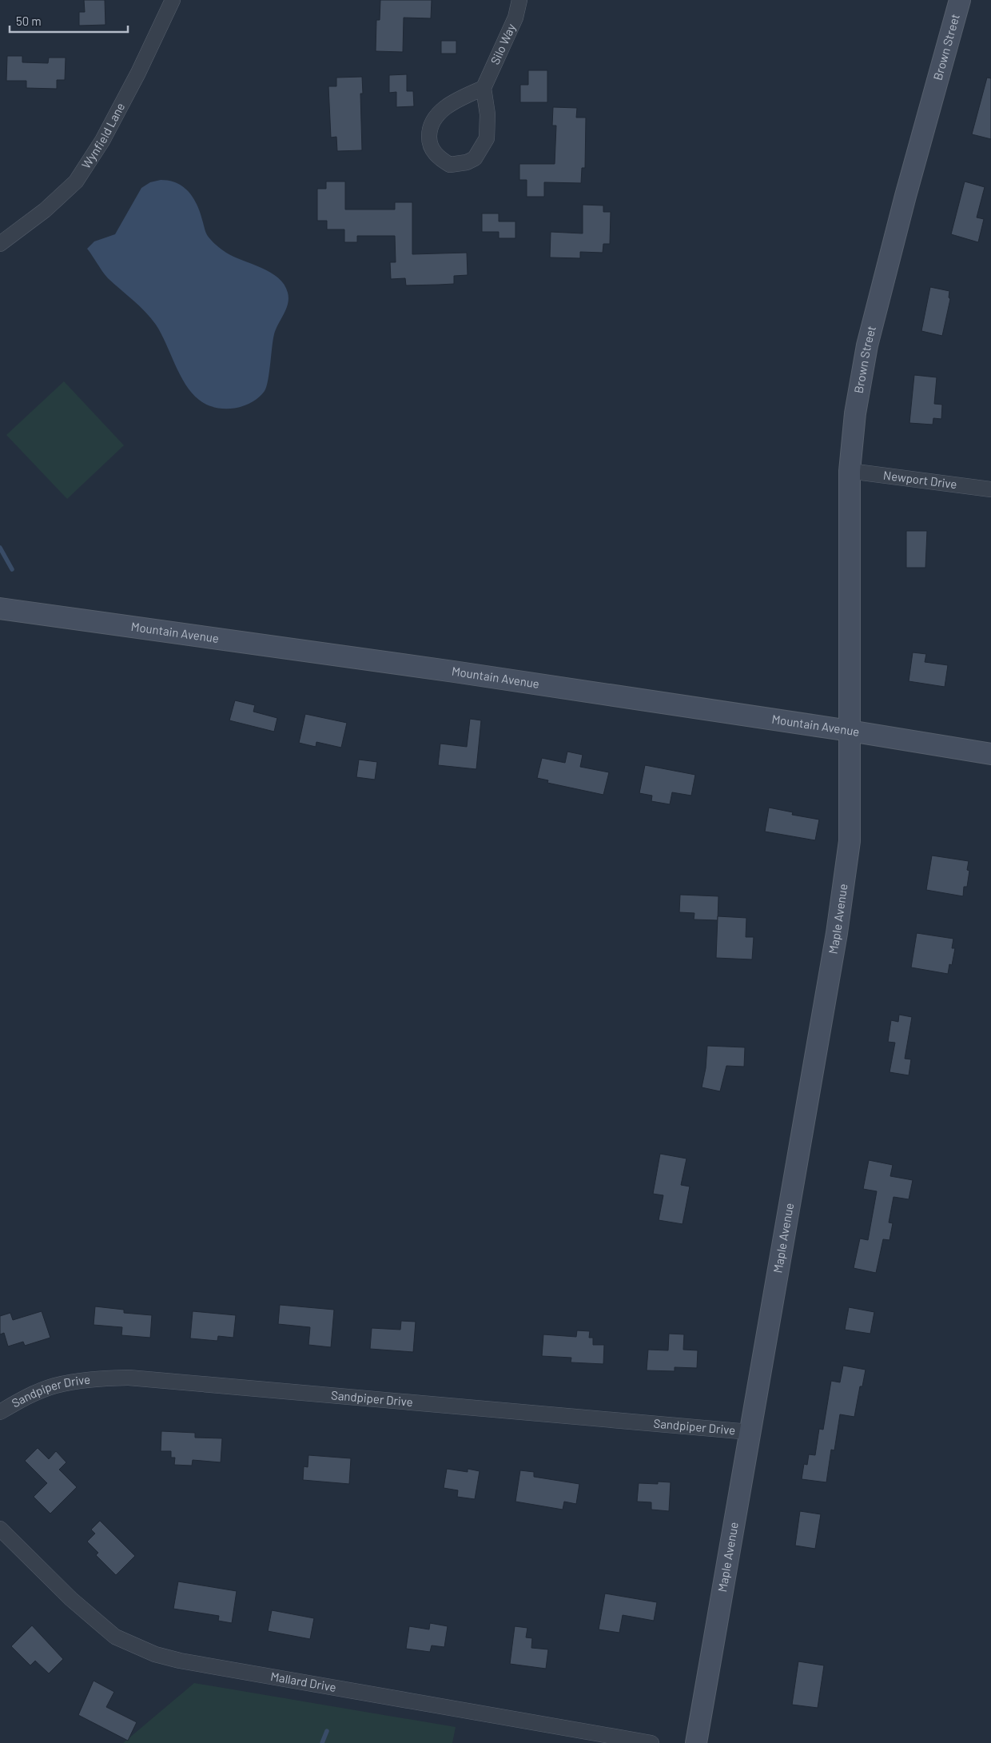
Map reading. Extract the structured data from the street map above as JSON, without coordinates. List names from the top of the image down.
{
  "streets": {
    "street": [
      "Silo Way",
      "Brown Street",
      "Wynfield Lane",
      "Newport Drive",
      "Mountain Avenue",
      "Maple Avenue",
      "Sandpiper Drive",
      "Mallard Drive"
    ]
  },
  "crossings": [
    ["Brown Street", "Newport Drive"],
    ["Brown Street", "Mountain Avenue"],
    ["Brown Street", "Maple Avenue"],
    ["Mountain Avenue", "Maple Avenue"],
    ["Maple Avenue", "Sandpiper Drive"]
  ],
  "scale_bar": "50 m"
}
